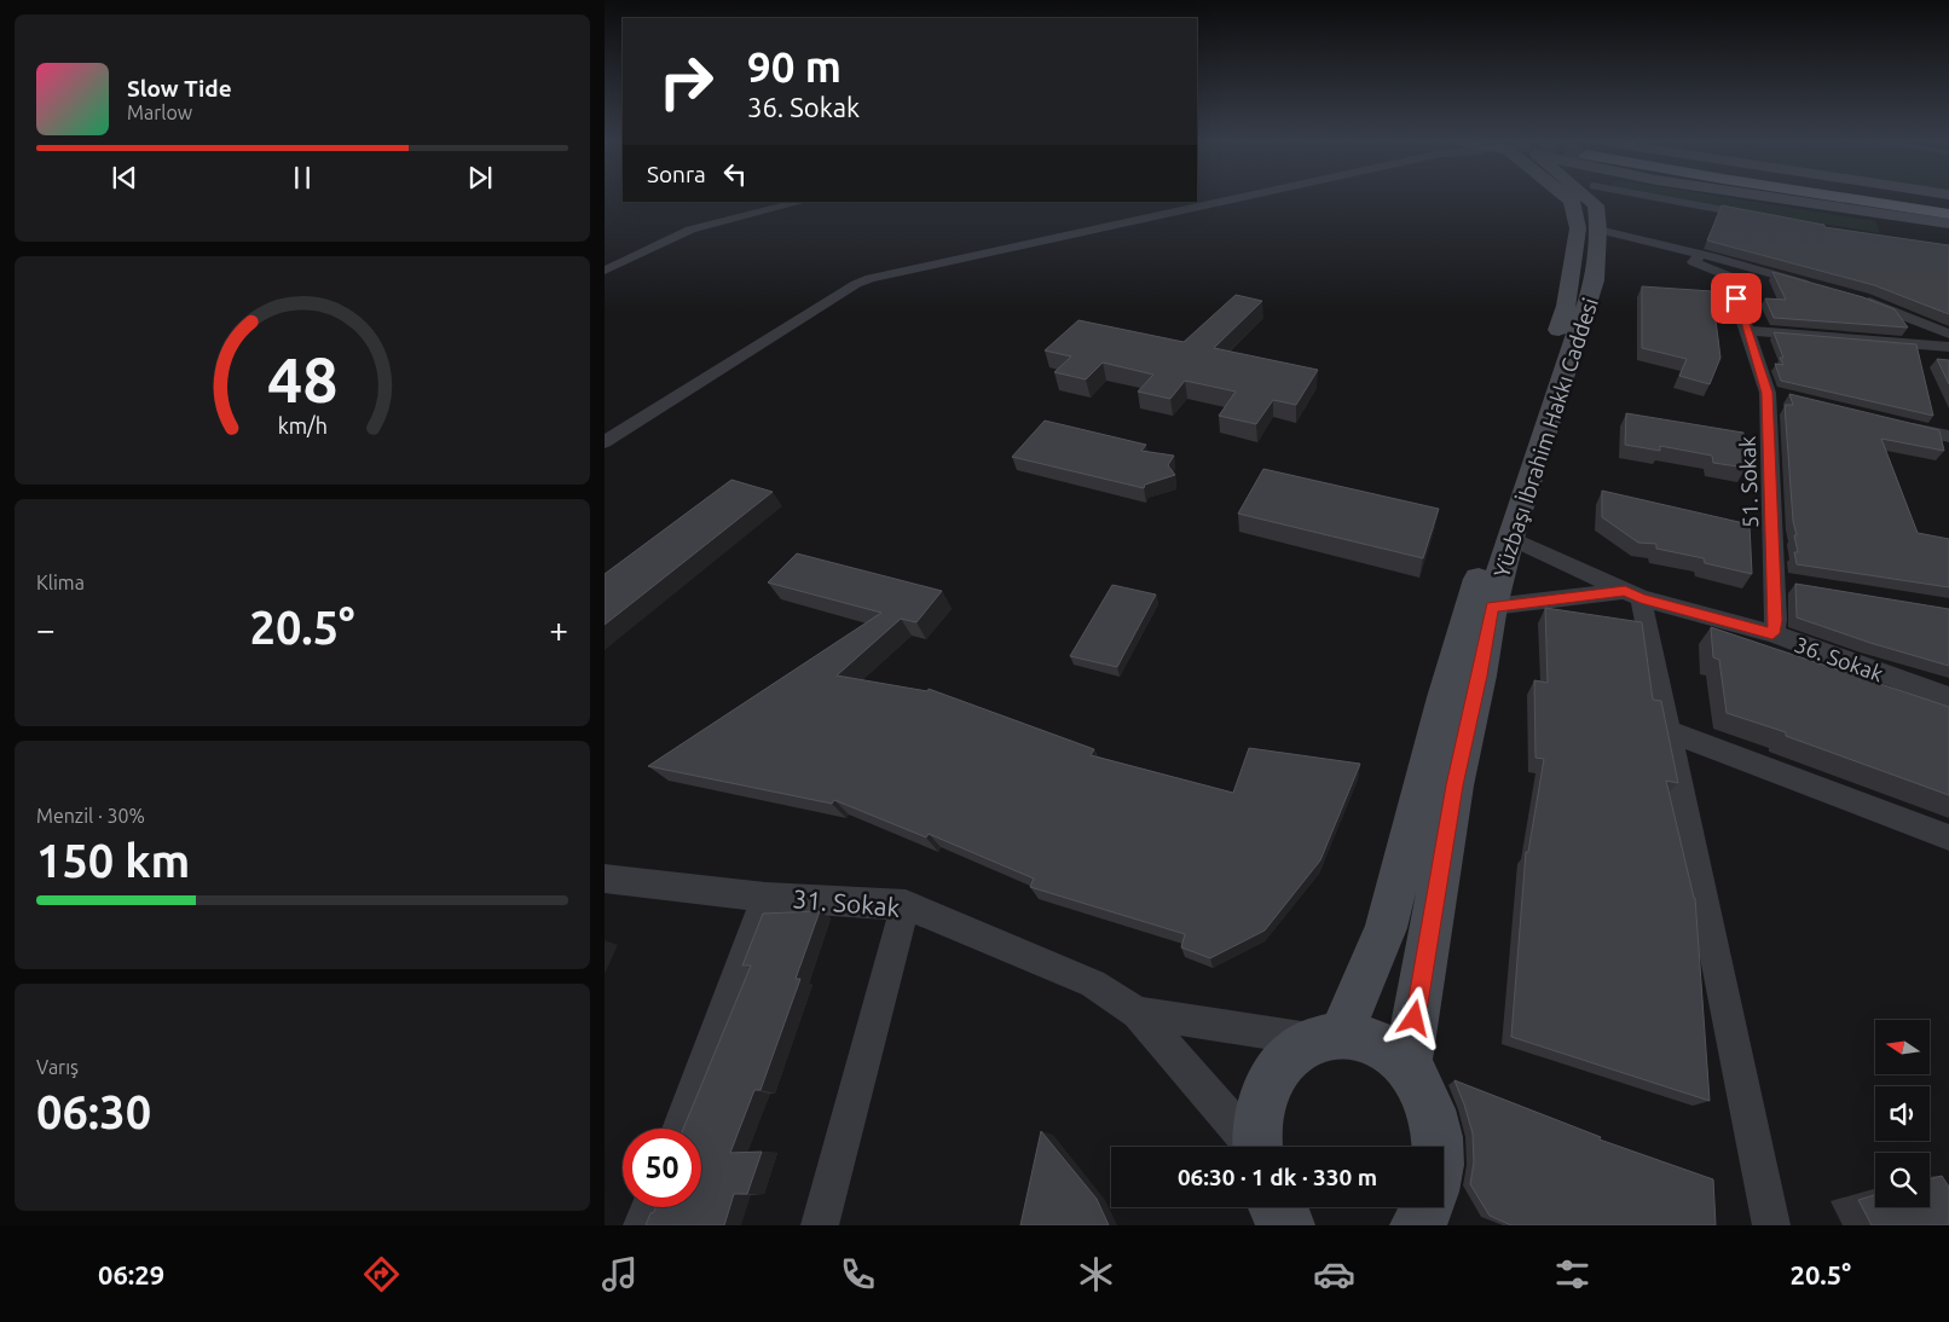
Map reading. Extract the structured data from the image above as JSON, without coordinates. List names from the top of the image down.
{
  "streets": {
    "main road": ["Yüzbaşı İbrahim Hakkı Caddesi"],
    "street": ["51. Sokak", "36. Sokak", "31. Sokak"]
  },
  "crossings": [
    ["Yüzbaşı İbrahim Hakkı Caddesi", "36. Sokak"],
    ["Yüzbaşı İbrahim Hakkı Caddesi", "31. Sokak"],
    ["51. Sokak", "36. Sokak"]
  ],
  "north": "left",
  "page": {
    "turn": ["90 m", "36. Sokak"],
    "song": ["Slow Tide", "Marlow"],
    "then": "Sonra",
    "tile": [
      "Klima",
      ["Menzil · 30%", "150 km"],
      ["Varış", "06:30"]
    ],
    "heat": ["−", "20.5°", "+"],
    "limit": "50",
    "trip": "06:30 · 1 dk · 330 m",
    "tabs": ["06:29", "20.5°"],
    "gauge": ["48", "km/h"]
  }
}
